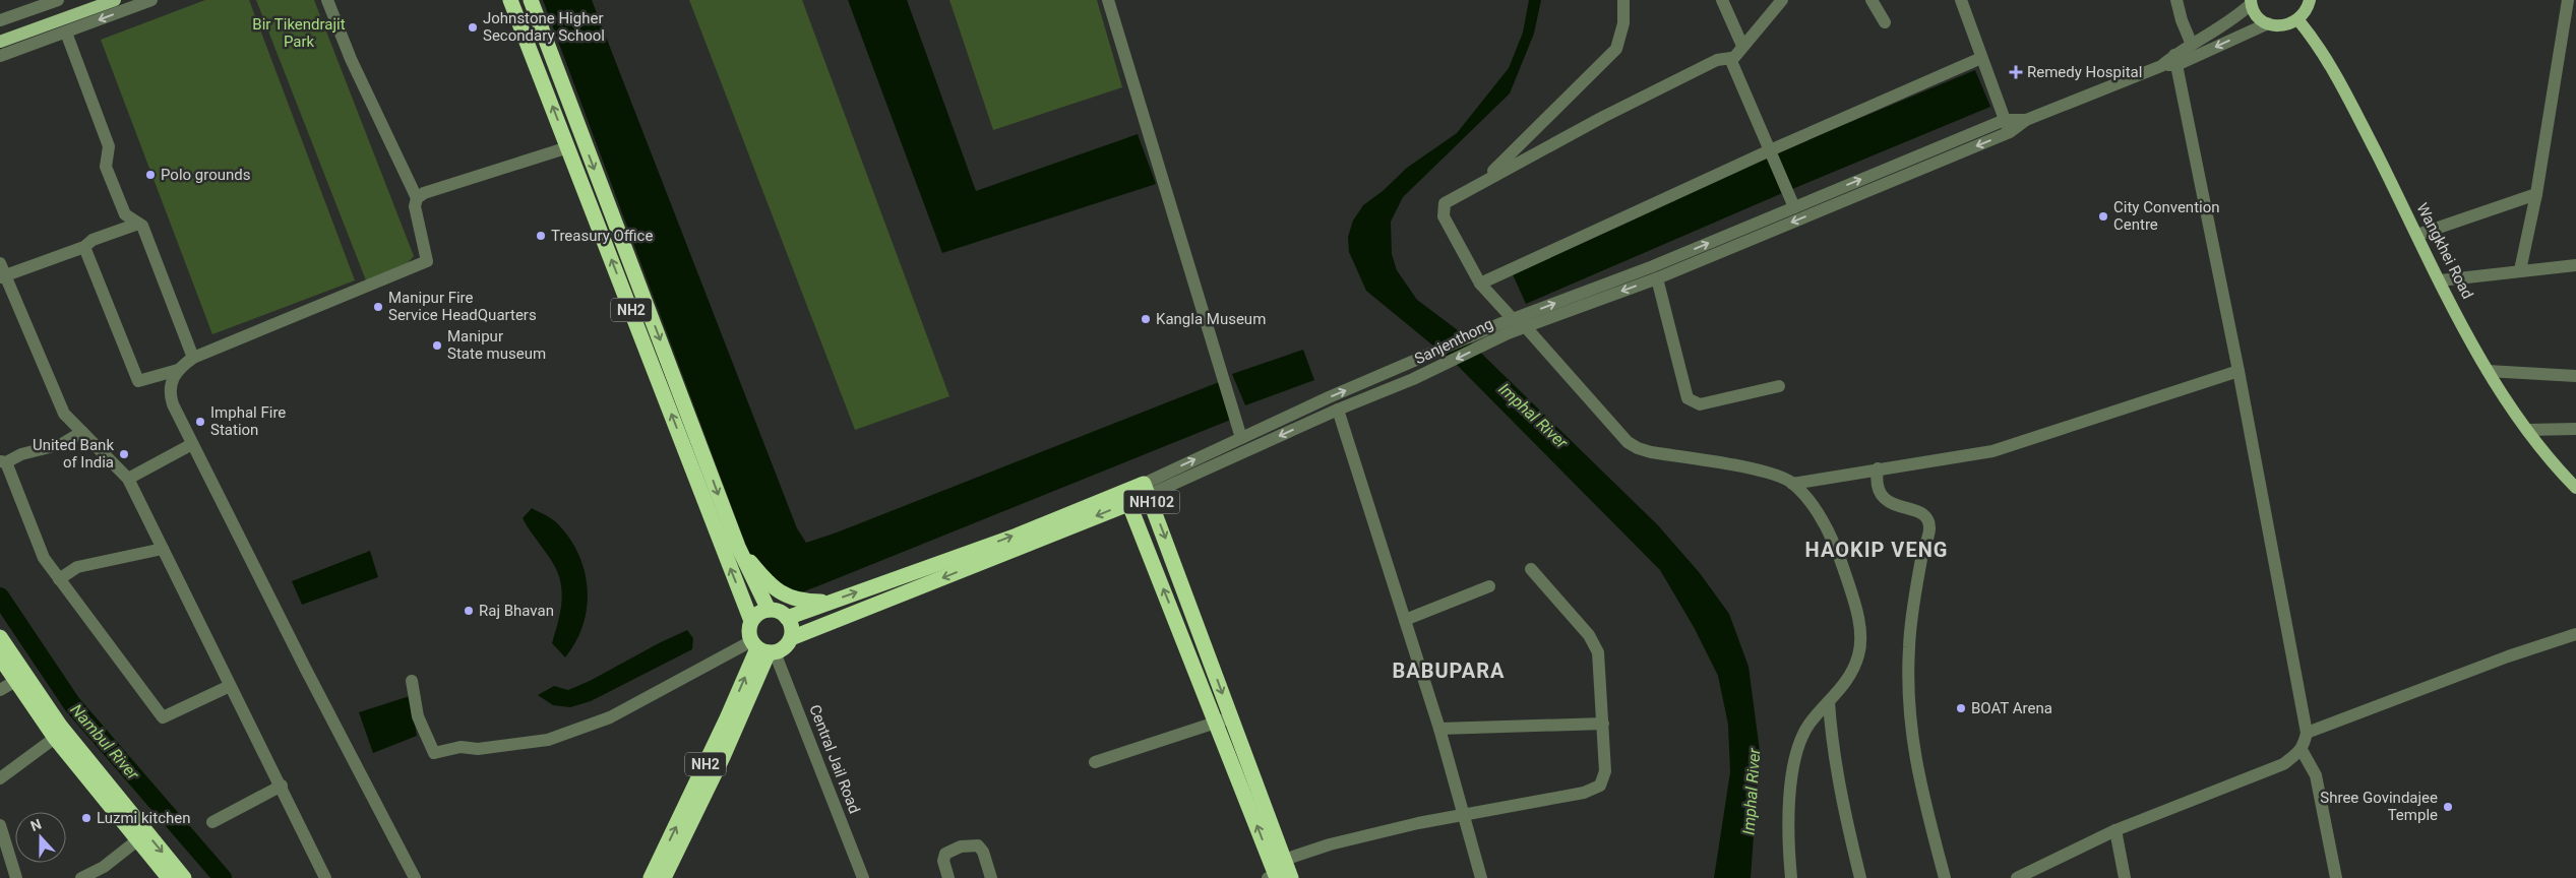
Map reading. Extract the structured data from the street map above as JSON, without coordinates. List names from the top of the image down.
{
  "streets": {
    "highway": ["NH2", "NH102"],
    "main road": ["Wangkhei Road"],
    "street": ["Sanjenthong", "Central Jail Road"]
  },
  "crossings": [
    ["NH2", "NH102"],
    ["NH2", "Central Jail Road"],
    ["Sanjenthong", "NH102"],
    ["NH102", "Central Jail Road"]
  ],
  "districts": ["HAOKIP VENG", "BABUPARA"],
  "water": ["Imphal River", "Nambul River"],
  "parks": ["Bir Tikendrajit Park"],
  "places": {
    "other": [
      "Johnstone Higher Secondary School",
      "Polo grounds",
      "City Convention Centre",
      "Treasury Office",
      "Manipur Fire Service HeadQuarters",
      "Kangla Museum",
      "Manipur State museum",
      "Imphal Fire Station",
      "United Bank of India",
      "Raj Bhavan",
      "BOAT Arena",
      "Shree Govindajee Temple",
      "Luzmi kitchen"
    ],
    "health": ["Remedy Hospital"]
  },
  "north": "top"
}
